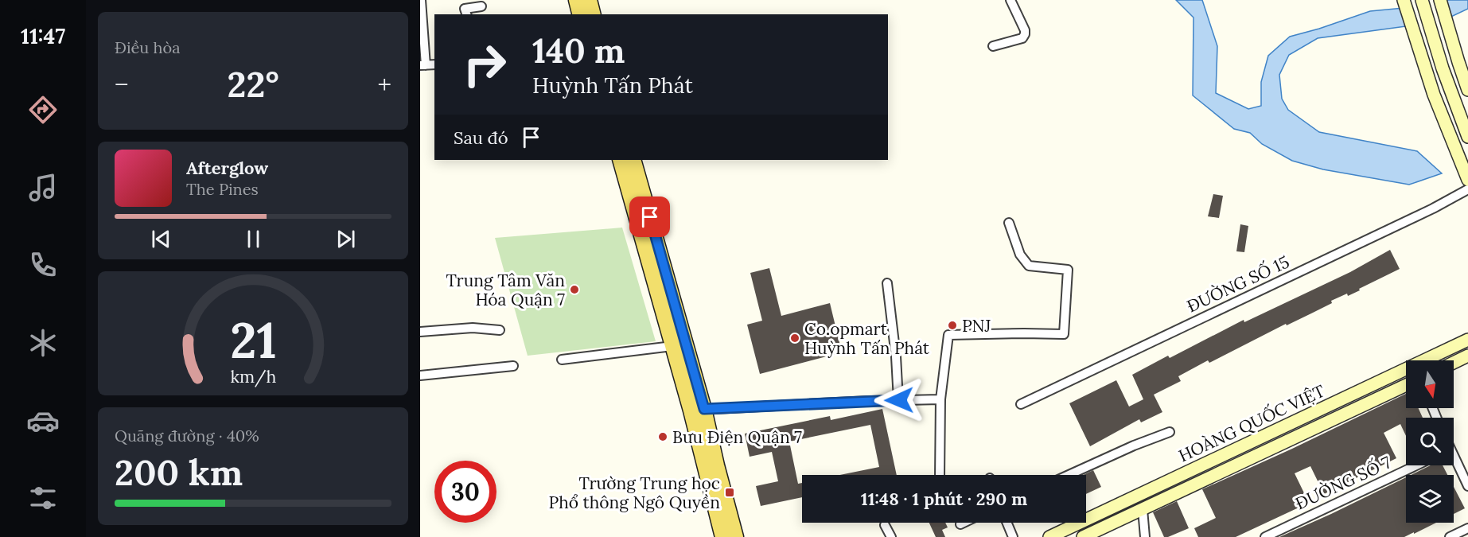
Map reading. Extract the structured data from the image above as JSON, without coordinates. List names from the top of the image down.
{
  "streets": {
    "main road": ["HOÀNG QUỐC VIỆT"],
    "street": ["ĐƯỜNG SỐ 15", "ĐƯỜNG SỐ 7"]
  },
  "places": {
    "other": [
      "Trung Tâm Văn Hóa Quận 7",
      "PNJ",
      "Co.opmart Huỳnh Tấn Phát",
      "Bưu Điện Quận 7"
    ],
    "transit": ["Trường Trung học Phổ thông Ngô Quyền"]
  },
  "north": "bottom",
  "page": {
    "tabs": "11:47",
    "tile": [
      "Điều hòa",
      ["Quãng đường · 40%", "200 km"]
    ],
    "turn": ["140 m", "Huỳnh Tấn Phát"],
    "heat": ["−", "22°", "+"],
    "then": "Sau đó",
    "song": ["Afterglow", "The Pines"],
    "limit": "30",
    "trip": "11:48 · 1 phút · 290 m",
    "gauge": ["21", "km/h"]
  }
}
